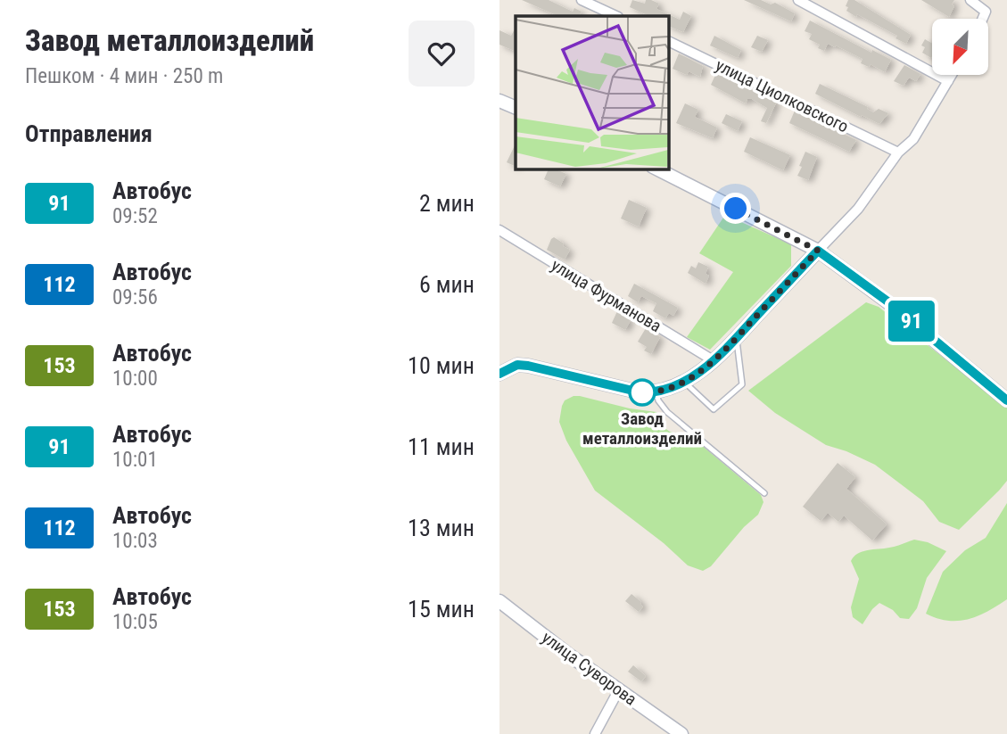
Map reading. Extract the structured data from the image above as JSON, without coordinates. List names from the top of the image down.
{
  "streets": {
    "street": ["улица Циолковского", "улица Фурманова", "улица Суворова"]
  },
  "places": ["Завод металлоизделий"],
  "lines": ["bus line 91"],
  "north": "bottom left",
  "page": {
    "heading": [
      ["Завод металлоизделий", "Пешком · 4 мин · 250 m"],
      "Отправления"
    ],
    "on_map": "91",
    "list": [
      {
        "mark": "91",
        "name": "Автобус",
        "note": "09:52",
        "value": "2 мин"
      },
      {
        "mark": "112",
        "name": "Автобус",
        "note": "09:56",
        "value": "6 мин"
      },
      {
        "mark": "153",
        "name": "Автобус",
        "note": "10:00",
        "value": "10 мин"
      },
      {
        "mark": "91",
        "name": "Автобус",
        "note": "10:01",
        "value": "11 мин"
      },
      {
        "mark": "112",
        "name": "Автобус",
        "note": "10:03",
        "value": "13 мин"
      },
      {
        "mark": "153",
        "name": "Автобус",
        "note": "10:05",
        "value": "15 мин"
      }
    ]
  }
}
